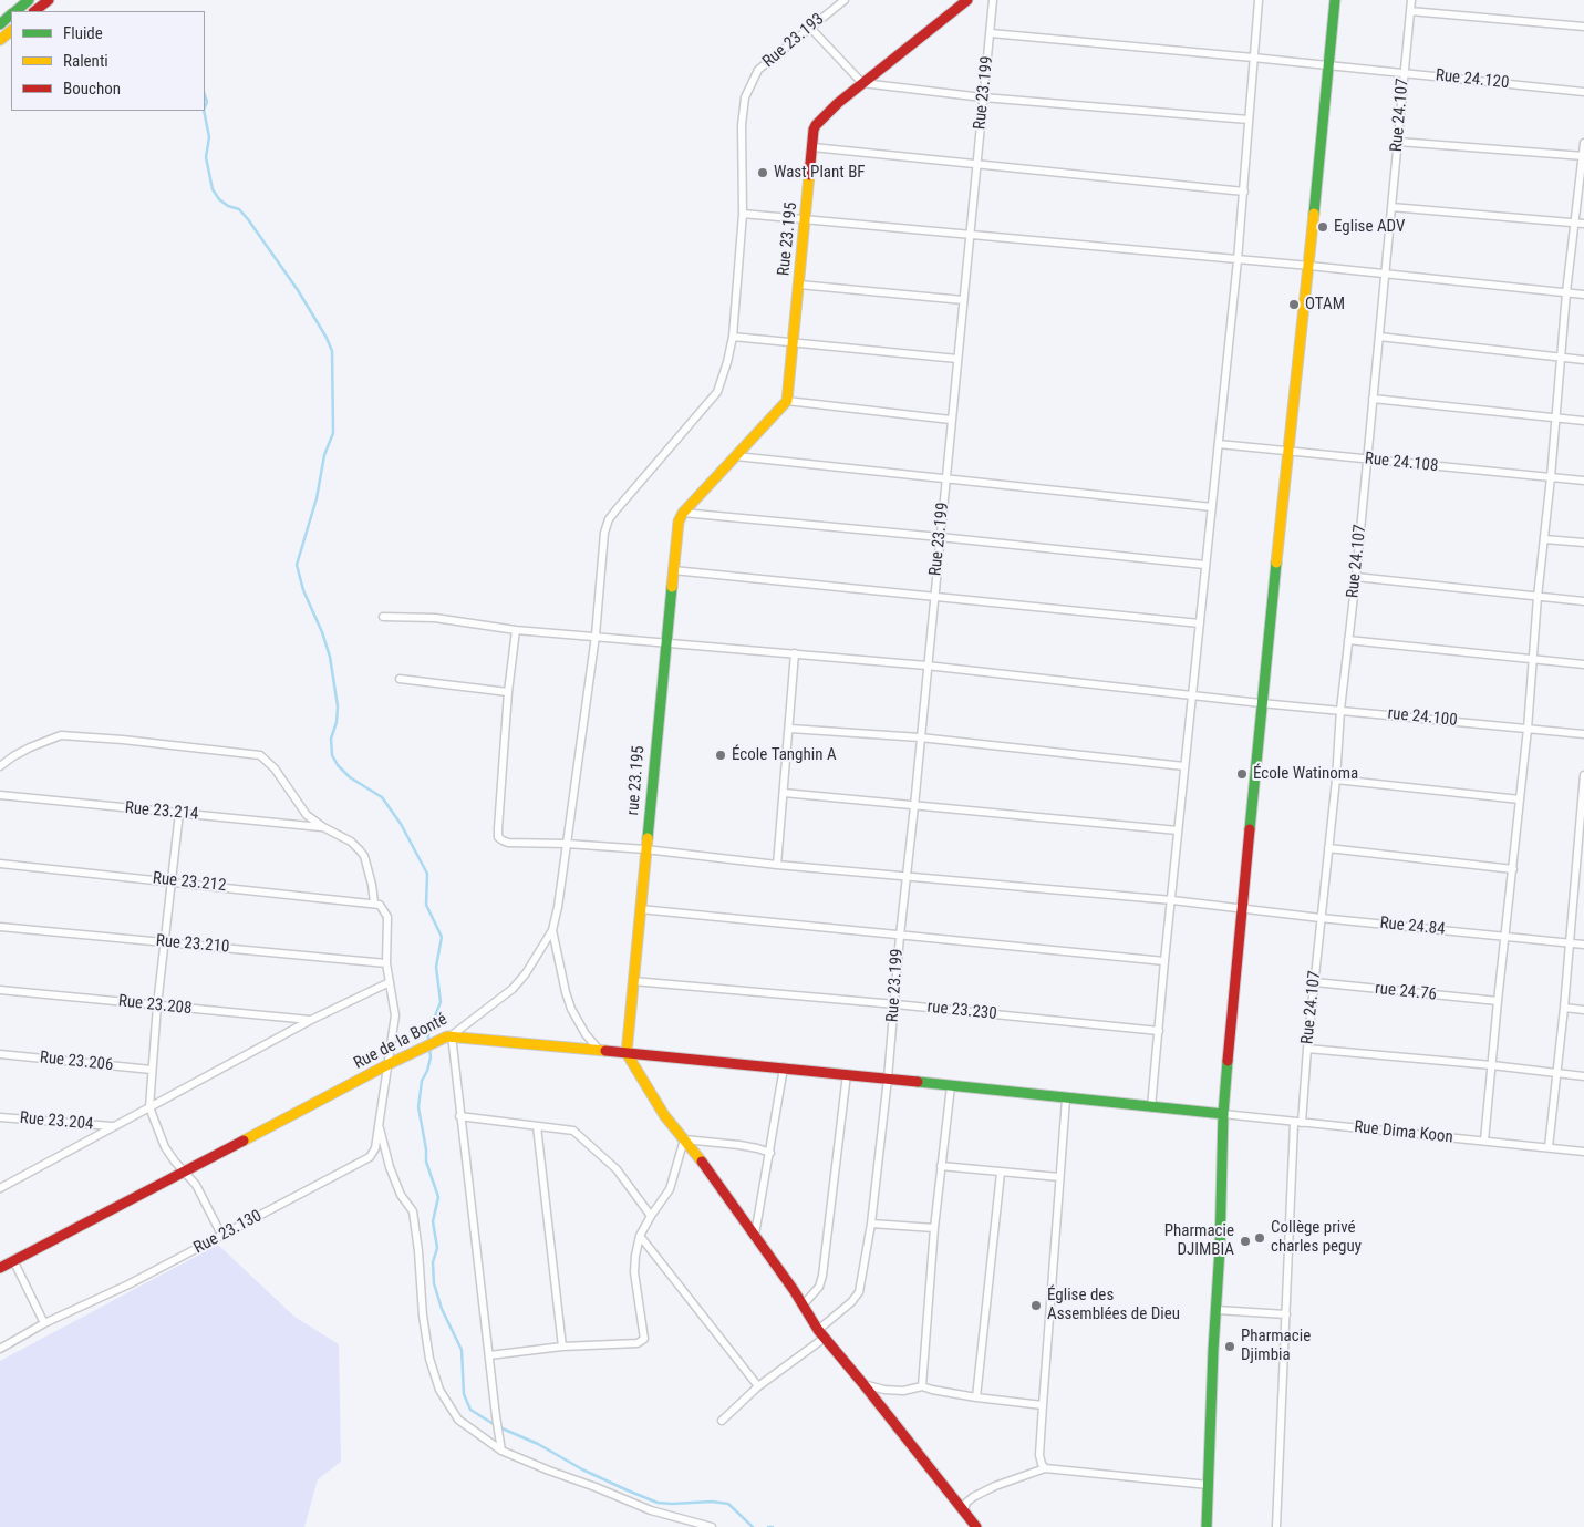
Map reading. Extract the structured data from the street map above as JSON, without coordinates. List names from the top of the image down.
{
  "streets": {
    "street": [
      "Rue 23.193",
      "Rue 24.120",
      "Rue 23.199",
      "Rue 24.107",
      "Rue 23.195",
      "Rue 24.108",
      "rue 24.100",
      "rue 23.195",
      "Rue 23.214",
      "Rue 23.212",
      "Rue 24.84",
      "Rue 23.210",
      "rue 24.76",
      "Rue 23.208",
      "rue 23.230",
      "Rue de la Bonté",
      "Rue 23.206",
      "Rue 23.204",
      "Rue Dima Koon",
      "Rue 23.130"
    ]
  },
  "crossings": [
    ["Rue 23.193", "Rue de la Bonté"],
    ["Rue 24.120", "Rue 23.199"],
    ["Rue 24.120", "Rue 24.107"],
    ["Rue 23.199", "rue 24.100"],
    ["Rue 23.199", "Rue 24.84"],
    ["Rue 23.199", "rue 23.230"],
    ["Rue 24.107", "Rue 24.108"],
    ["Rue 24.107", "rue 24.100"],
    ["Rue 24.107", "Rue 24.84"],
    ["Rue 24.107", "rue 24.76"],
    ["Rue 24.107", "Rue Dima Koon"],
    ["rue 24.100", "rue 23.195"],
    ["rue 24.100", "Rue de la Bonté"],
    ["rue 23.195", "Rue 24.84"],
    ["rue 23.195", "rue 23.230"],
    ["Rue 23.214", "Rue 23.130"],
    ["Rue 23.212", "Rue 23.130"],
    ["Rue 24.84", "Rue de la Bonté"],
    ["Rue 23.210", "Rue 23.130"],
    ["Rue de la Bonté", "Rue 23.130"]
  ],
  "places": [
    "Wast Plant BF",
    "Eglise ADV",
    "OTAM",
    "École Tanghin A",
    "École Watinoma",
    "Collège privé charles peguy",
    "Pharmacie DJIMBIA",
    "Église des Assemblées de Dieu",
    "Pharmacie Djimbia"
  ],
  "legend": ["Fluide", "Ralenti", "Bouchon"]
}
